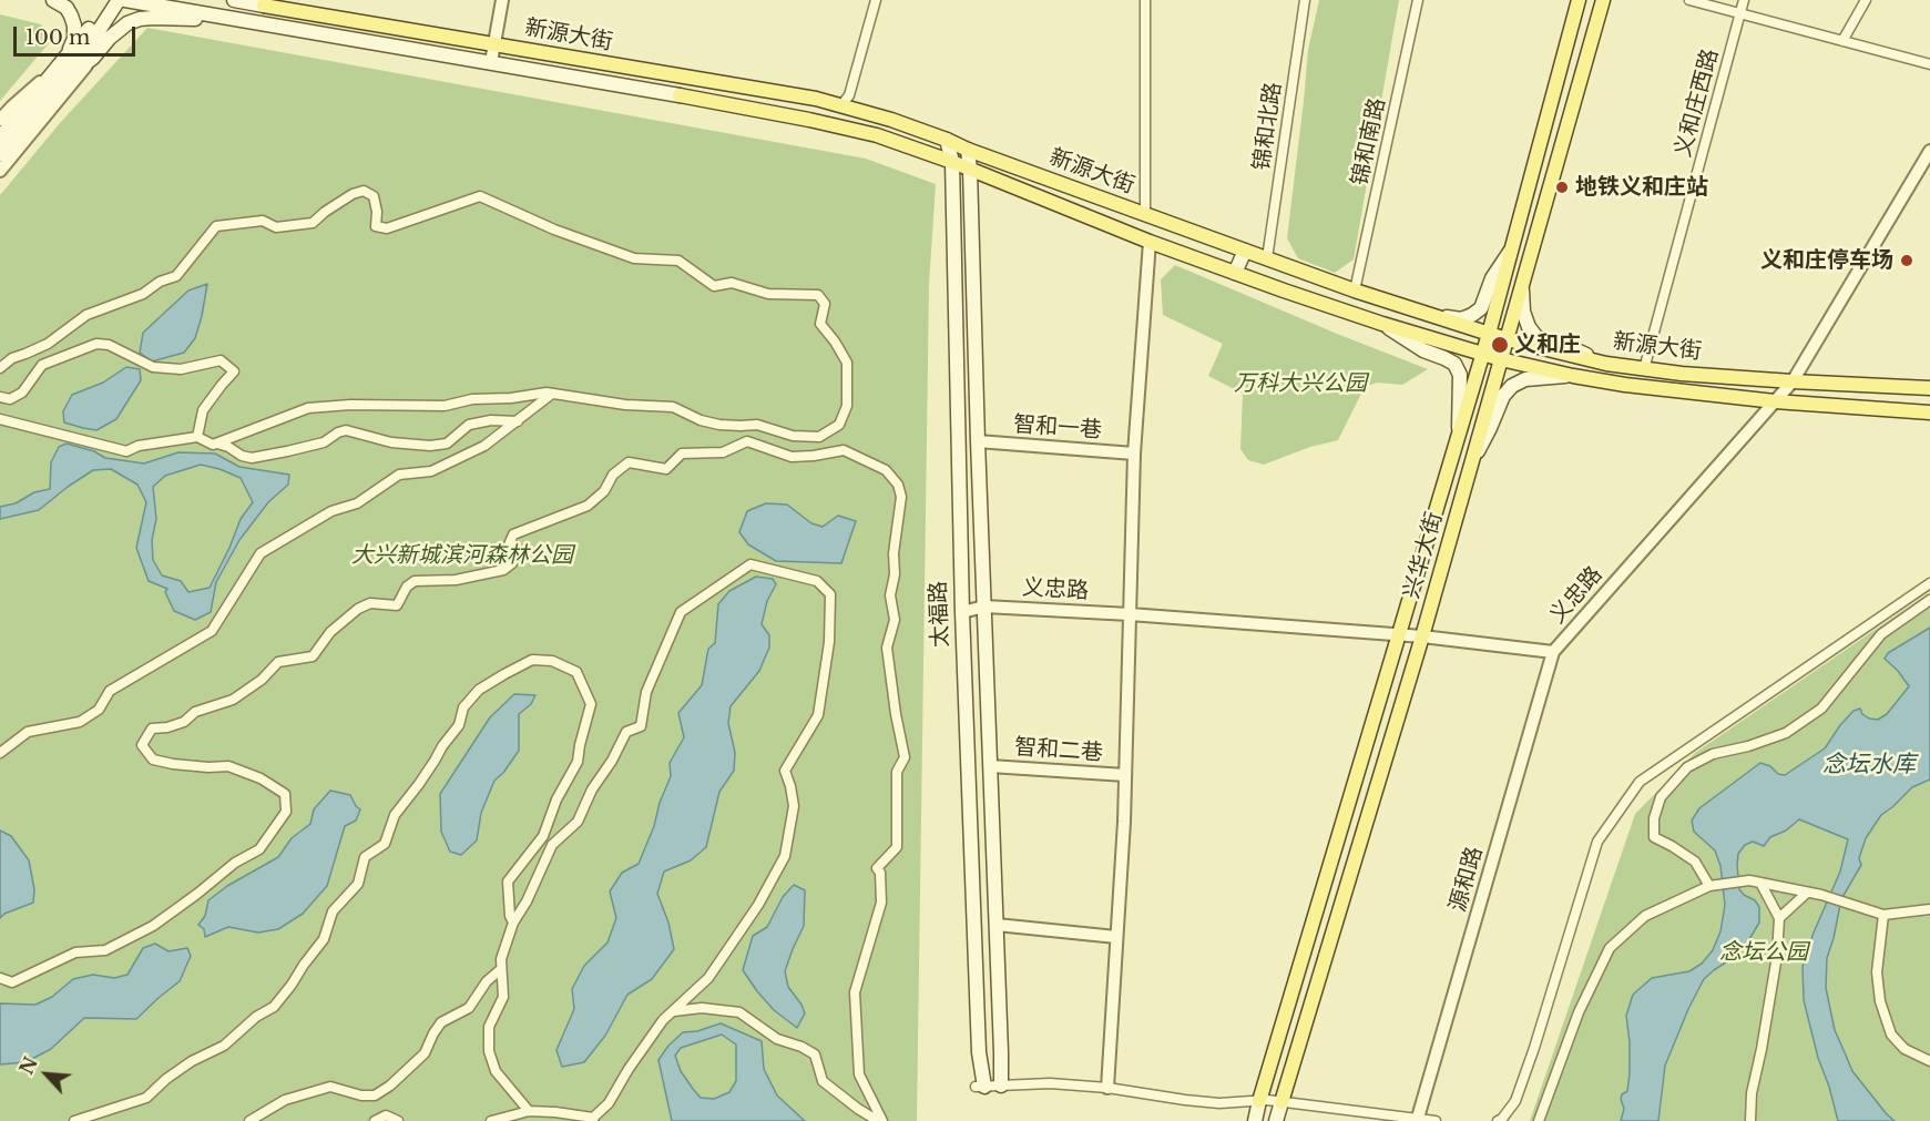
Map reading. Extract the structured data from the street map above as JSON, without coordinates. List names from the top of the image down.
{
  "streets": {
    "main road": ["新源大街", "兴华大街", "太福路"],
    "street": [
      "义和庄西路",
      "锦和北路",
      "锦和南路",
      "智和一巷",
      "义忠路",
      "智和二巷",
      "源和路"
    ]
  },
  "crossings": [
    ["新源大街", "义和庄西路"],
    ["新源大街", "锦和北路"],
    ["新源大街", "锦和南路"],
    ["新源大街", "兴华大街"],
    ["新源大街", "义忠路"],
    ["新源大街", "太福路"],
    ["智和一巷", "太福路"],
    ["兴华大街", "义忠路"],
    ["义忠路", "太福路"],
    ["义忠路", "源和路"],
    ["太福路", "智和二巷"]
  ],
  "water": ["念坛水库"],
  "parks": ["万科大兴公园", "大兴新城滨河森林公园", "念坛公园"],
  "places": ["地铁义和庄站", "义和庄停车场", "义和庄"],
  "scale_bar": "100 m",
  "north": "top left"
}
